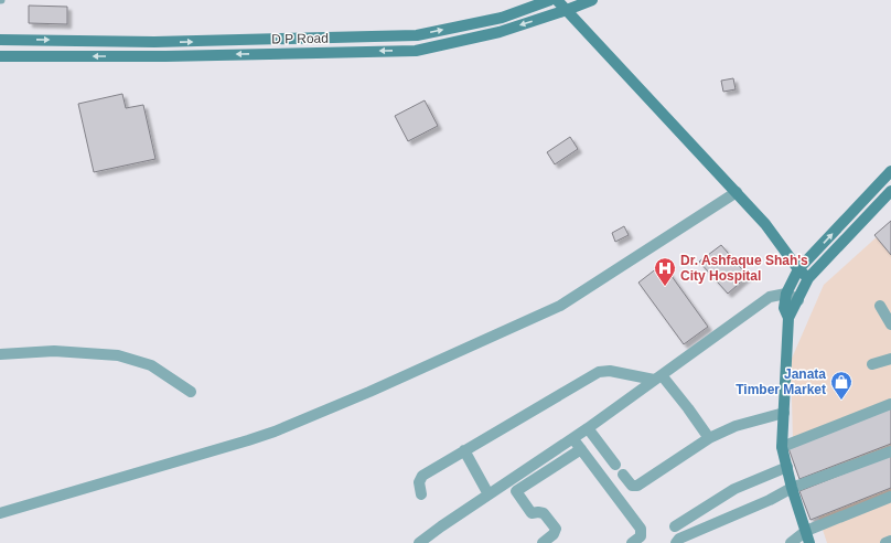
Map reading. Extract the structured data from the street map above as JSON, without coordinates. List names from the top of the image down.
{
  "streets": {
    "street": ["D P Road"]
  },
  "places": {
    "hospital": ["Dr. Ashfaque Shah's City Hospital"],
    "shop": ["Janata Timber Market"]
  }
}
